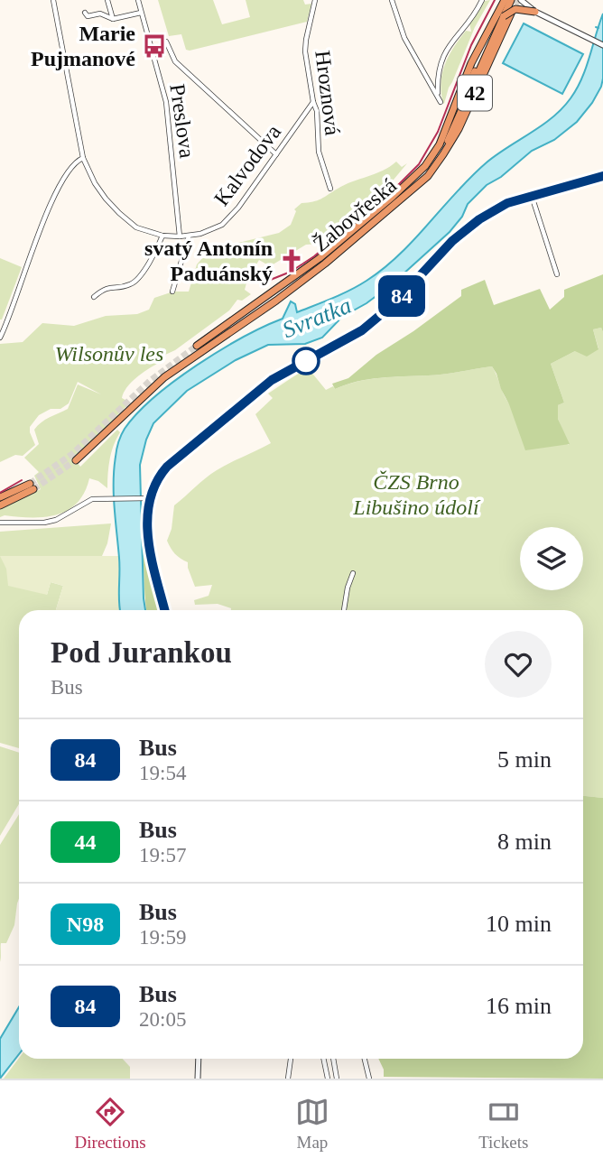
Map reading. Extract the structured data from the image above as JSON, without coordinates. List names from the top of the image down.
{
  "streets": {
    "highway": ["42", "Žabovřeská"],
    "street": ["Hroznová", "Preslova", "Kalvodova"]
  },
  "crossings": [
    ["Hroznová", "Kalvodova"],
    ["42", "Žabovřeská"],
    ["Preslova", "Kalvodova"]
  ],
  "water": ["Svratka"],
  "parks": ["Wilsonův les", "ČZS Brno Libušino údolí"],
  "places": {
    "bus stop": ["Marie Pujmanové"],
    "church": ["svatý Antonín Paduánský"]
  },
  "lines": ["bus line 84"],
  "page": {
    "on_map": "84",
    "heading": ["Pod Jurankou", "Bus"],
    "list": [
      {
        "mark": "84",
        "name": "Bus",
        "note": "19:54",
        "value": "5 min"
      },
      {
        "mark": "44",
        "name": "Bus",
        "note": "19:57",
        "value": "8 min"
      },
      {
        "mark": "N98",
        "name": "Bus",
        "note": "19:59",
        "value": "10 min"
      },
      {
        "mark": "84",
        "name": "Bus",
        "note": "20:05",
        "value": "16 min"
      }
    ],
    "tabs": ["Directions", "Map", "Tickets"]
  }
}
